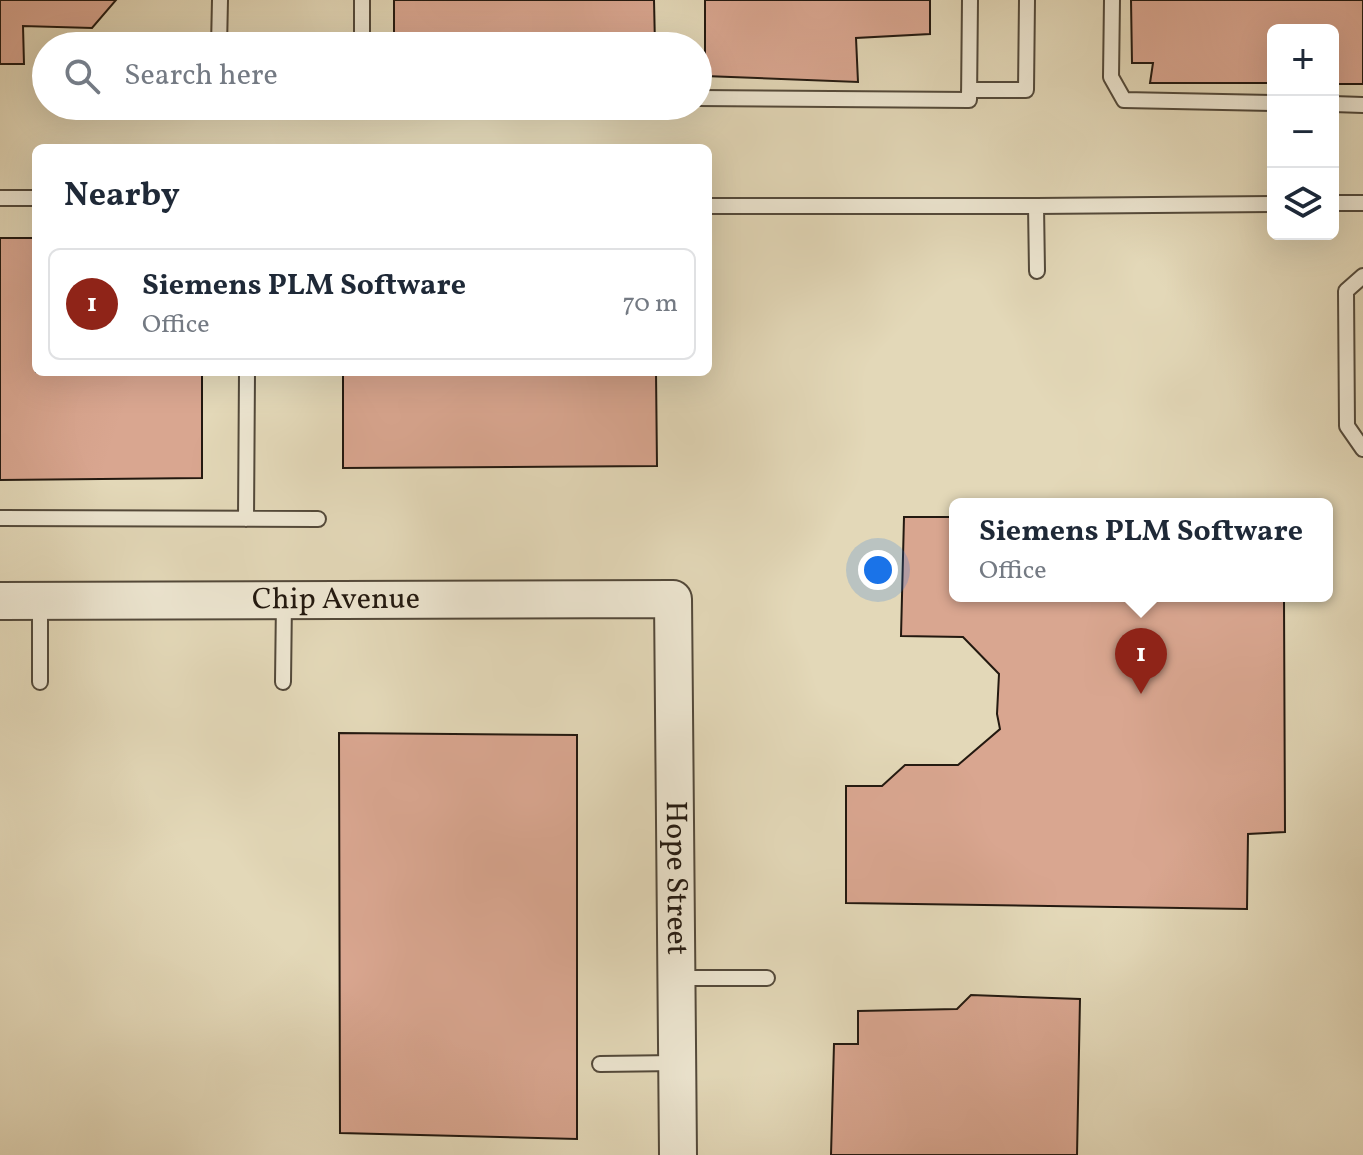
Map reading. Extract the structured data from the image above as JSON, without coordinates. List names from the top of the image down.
{
  "streets": {
    "street": ["Chip Avenue", "Hope Street"]
  },
  "crossings": [
    ["Chip Avenue", "Hope Street"]
  ],
  "page": {
    "map_buttons": ["+", "−"],
    "search": "Search here",
    "heading": "Nearby",
    "list": [
      {
        "mark": "1",
        "name": "Siemens PLM Software",
        "note": "Office",
        "value": "70 m"
      }
    ],
    "popup": ["Siemens PLM Software", "Office"],
    "pins": "1"
  }
}
